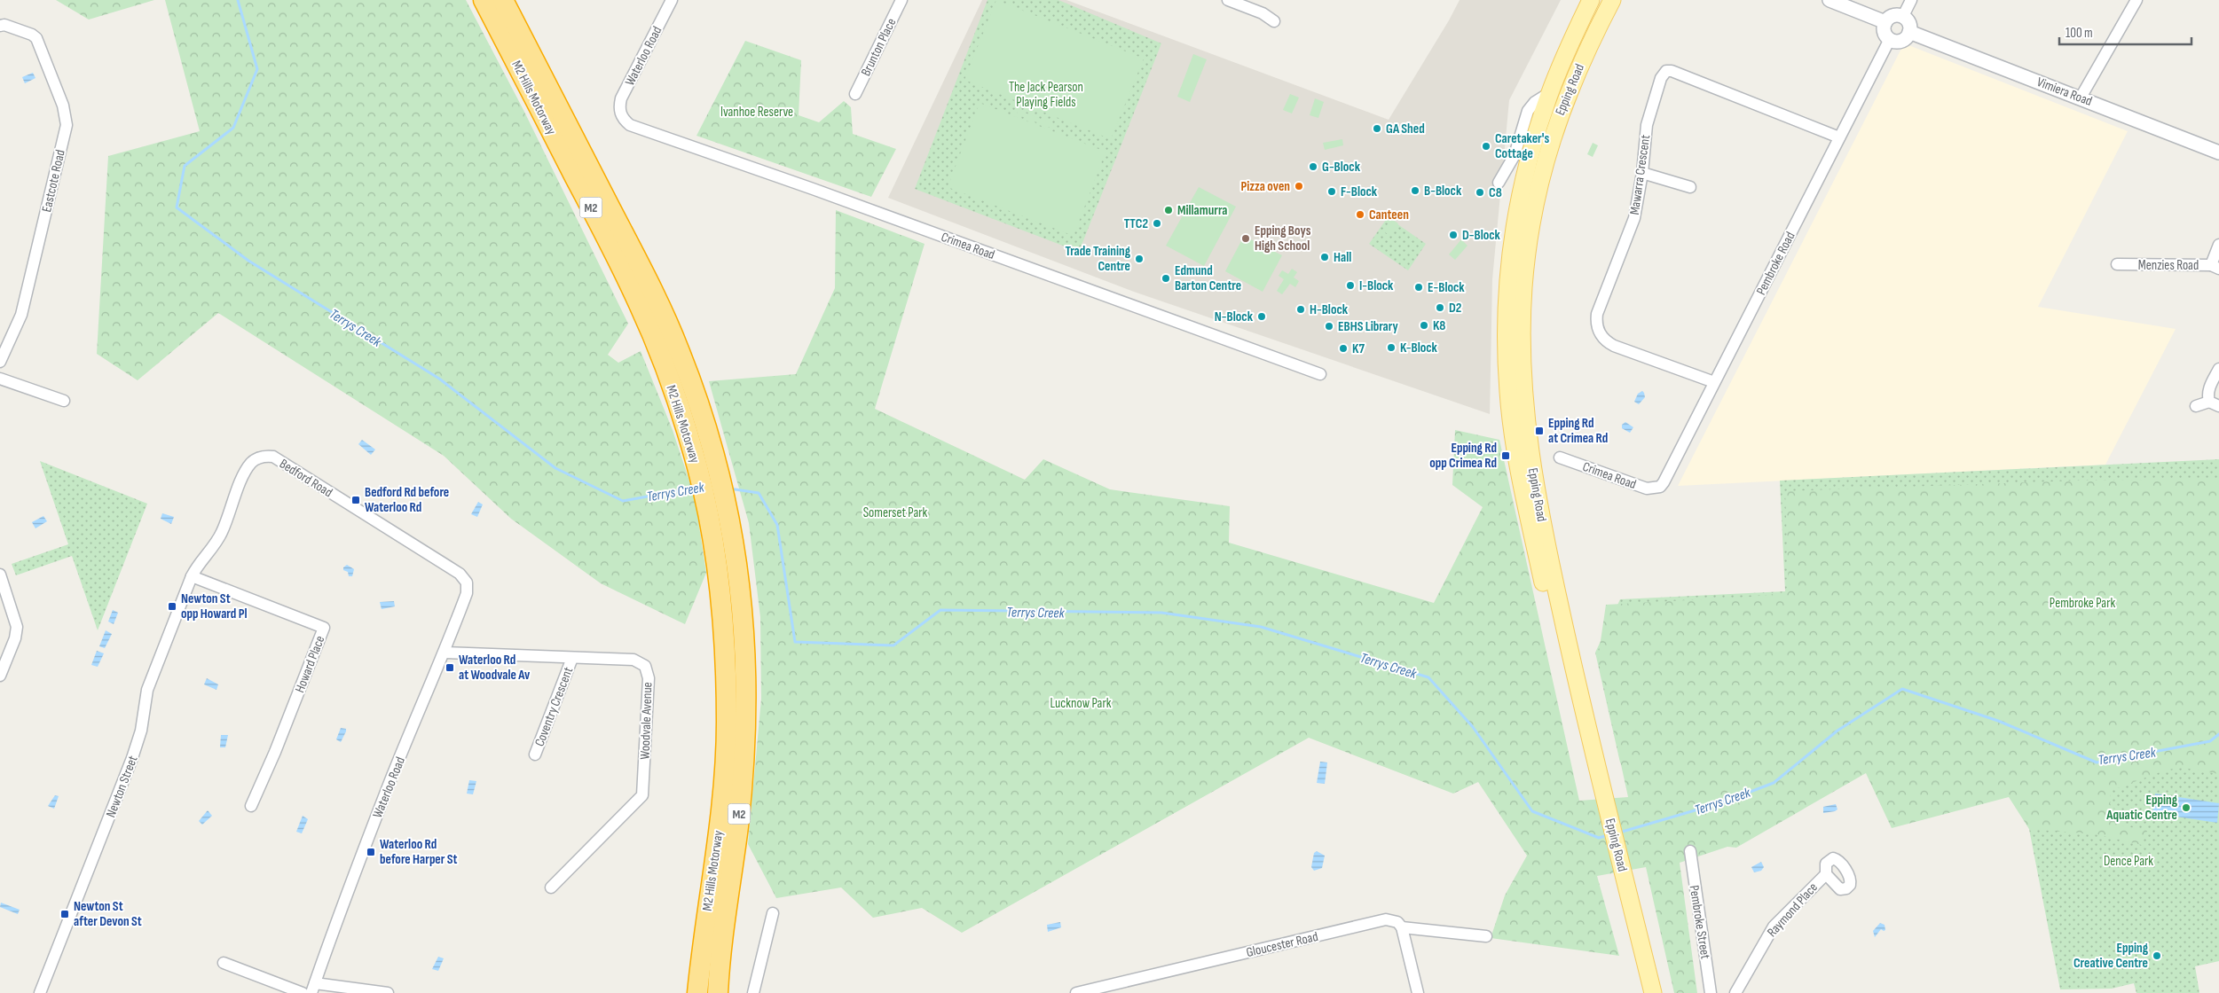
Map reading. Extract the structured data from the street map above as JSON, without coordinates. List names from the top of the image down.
{
  "streets": {
    "highway": ["M2 Hills Motorway", "M2"],
    "main road": ["Epping Road"],
    "street": [
      "Brunton Place",
      "Waterloo Road",
      "Vimiera Road",
      "Mawarra Crescent",
      "Eastcote Road",
      "Crimea Road",
      "Pembroke Road",
      "Menzies Road",
      "Bedford Road",
      "Howard Place",
      "Coventry Crescent",
      "Woodvale Avenue",
      "Newton Street",
      "Raymond Place",
      "Pembroke Street",
      "Gloucester Road"
    ]
  },
  "crossings": [
    ["Waterloo Road", "Crimea Road"],
    ["Waterloo Road", "Bedford Road"],
    ["Waterloo Road", "Woodvale Avenue"],
    ["Vimiera Road", "Pembroke Road"],
    ["Mawarra Crescent", "Pembroke Road"],
    ["Crimea Road", "Pembroke Road"],
    ["Bedford Road", "Howard Place"],
    ["Bedford Road", "Newton Street"],
    ["Howard Place", "Newton Street"],
    ["Coventry Crescent", "Woodvale Avenue"]
  ],
  "water": ["Terrys Creek"],
  "parks": [
    "The Jack Pearson Playing Fields",
    "Ivanhoe Reserve",
    "Somerset Park",
    "Pembroke Park",
    "Lucknow Park",
    "Dence Park"
  ],
  "places": {
    "other": [
      "GA Shed",
      "Caretaker's Cottage",
      "G-Block",
      "Pizza oven",
      "B-Block",
      "F-Block",
      "C8",
      "Millamurra",
      "Canteen",
      "TTC2",
      "D-Block",
      "Epping Boys High School",
      "Hall",
      "Trade Training Centre",
      "Edmund Barton Centre",
      "I-Block",
      "E-Block",
      "D2",
      "H-Block",
      "N-Block",
      "K8",
      "EBHS Library",
      "K-Block",
      "K7",
      "Epping Aquatic Centre",
      "Epping Creative Centre"
    ],
    "transit": [
      "Epping Rd at Crimea Rd",
      "Epping Rd opp Crimea Rd",
      "Bedford Rd before Waterloo Rd",
      "Newton St opp Howard Pl",
      "Waterloo Rd at Woodvale Av",
      "Waterloo Rd before Harper St",
      "Newton St after Devon St"
    ]
  },
  "scale_bar": "100 m"
}
